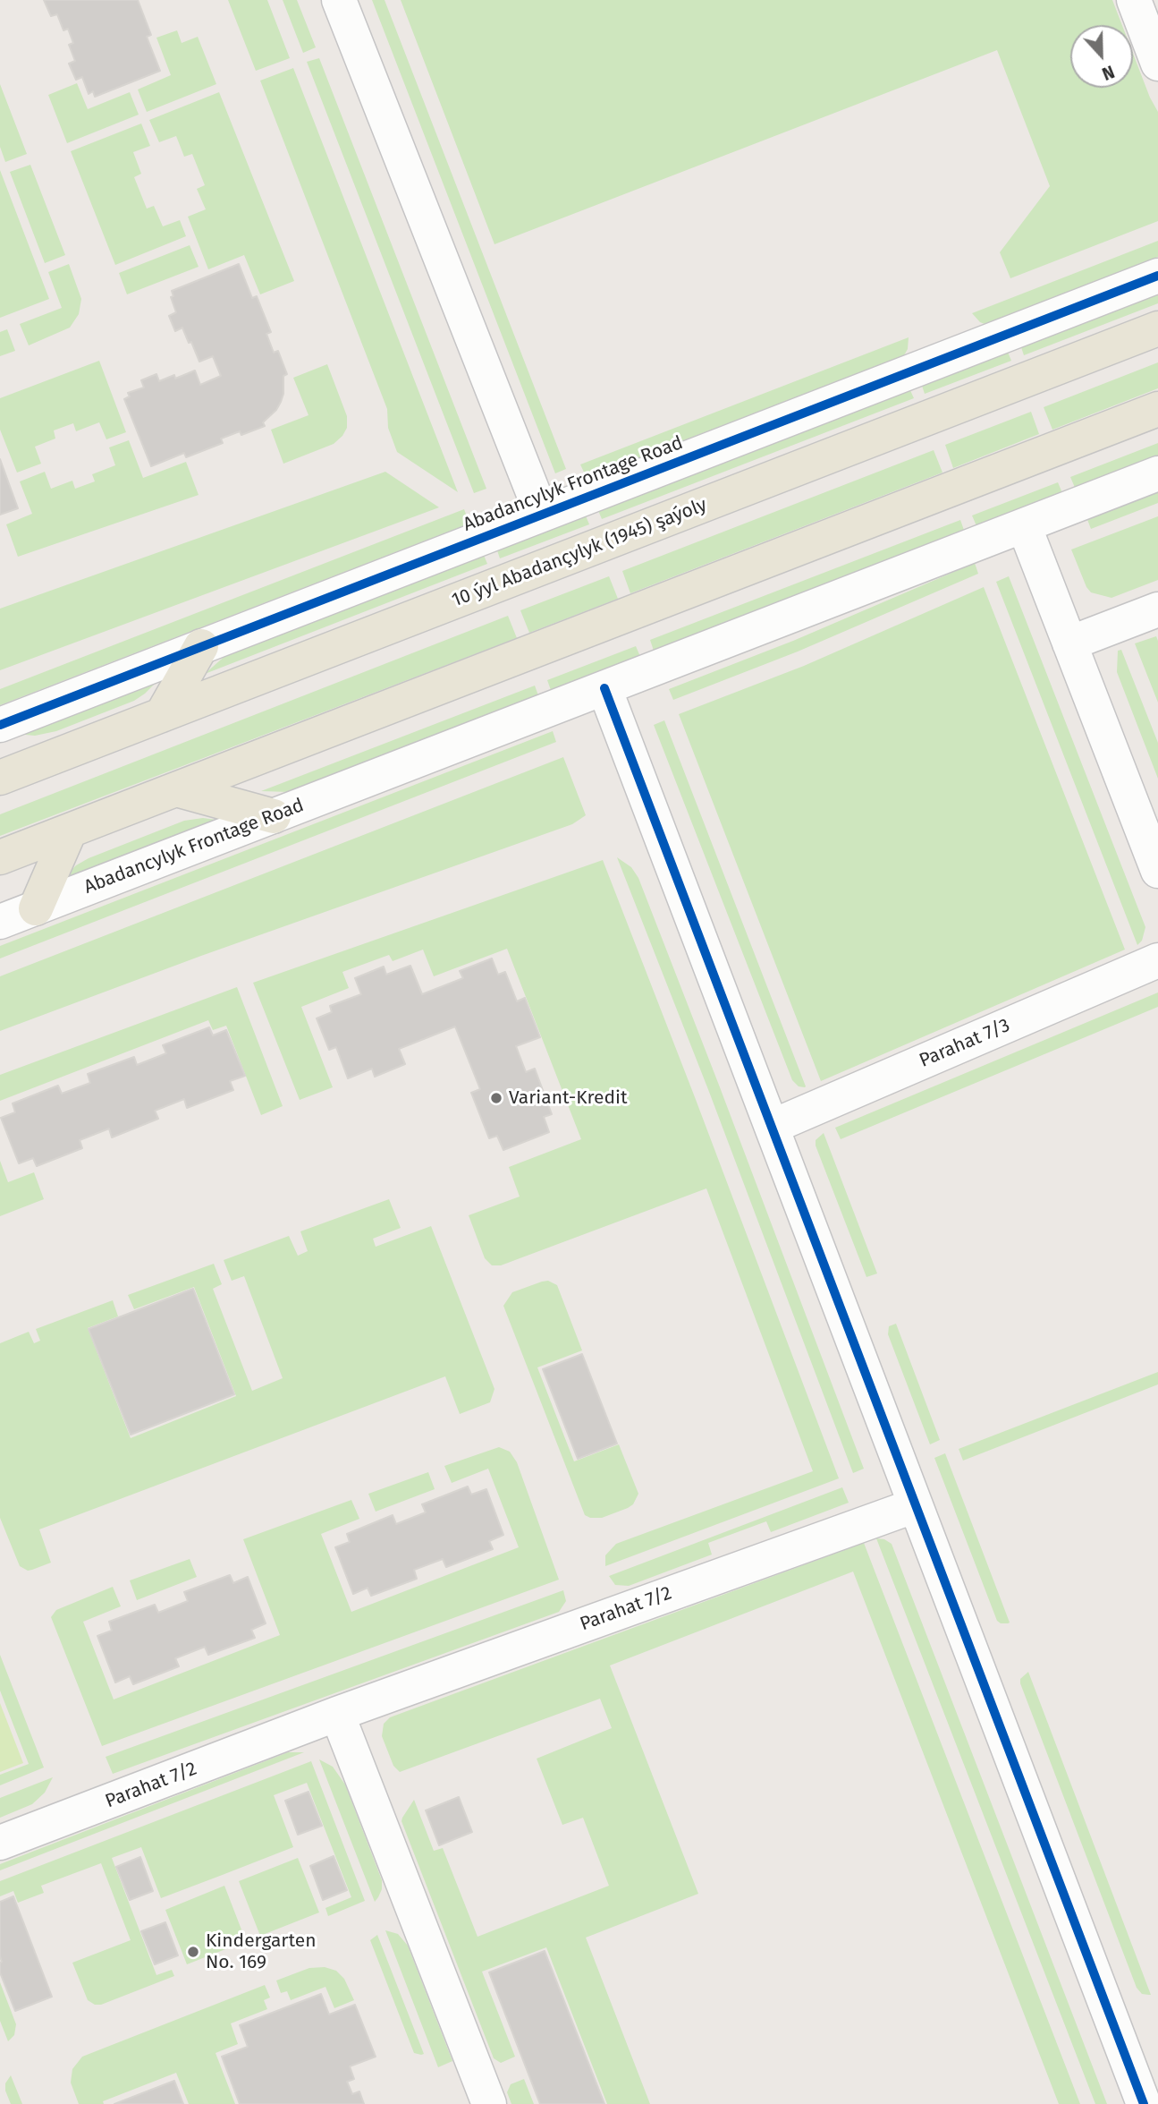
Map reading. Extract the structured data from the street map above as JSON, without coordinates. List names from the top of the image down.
{
  "streets": {
    "main road": ["10 ýyl Abadançylyk (1945) şaýoly"],
    "street": ["Abadancylyk Frontage Road", "Parahat 7/3", "Parahat 7/2"]
  },
  "places": ["Variant-Kredit", "Kindergarten No. 169"],
  "north": "bottom"
}
